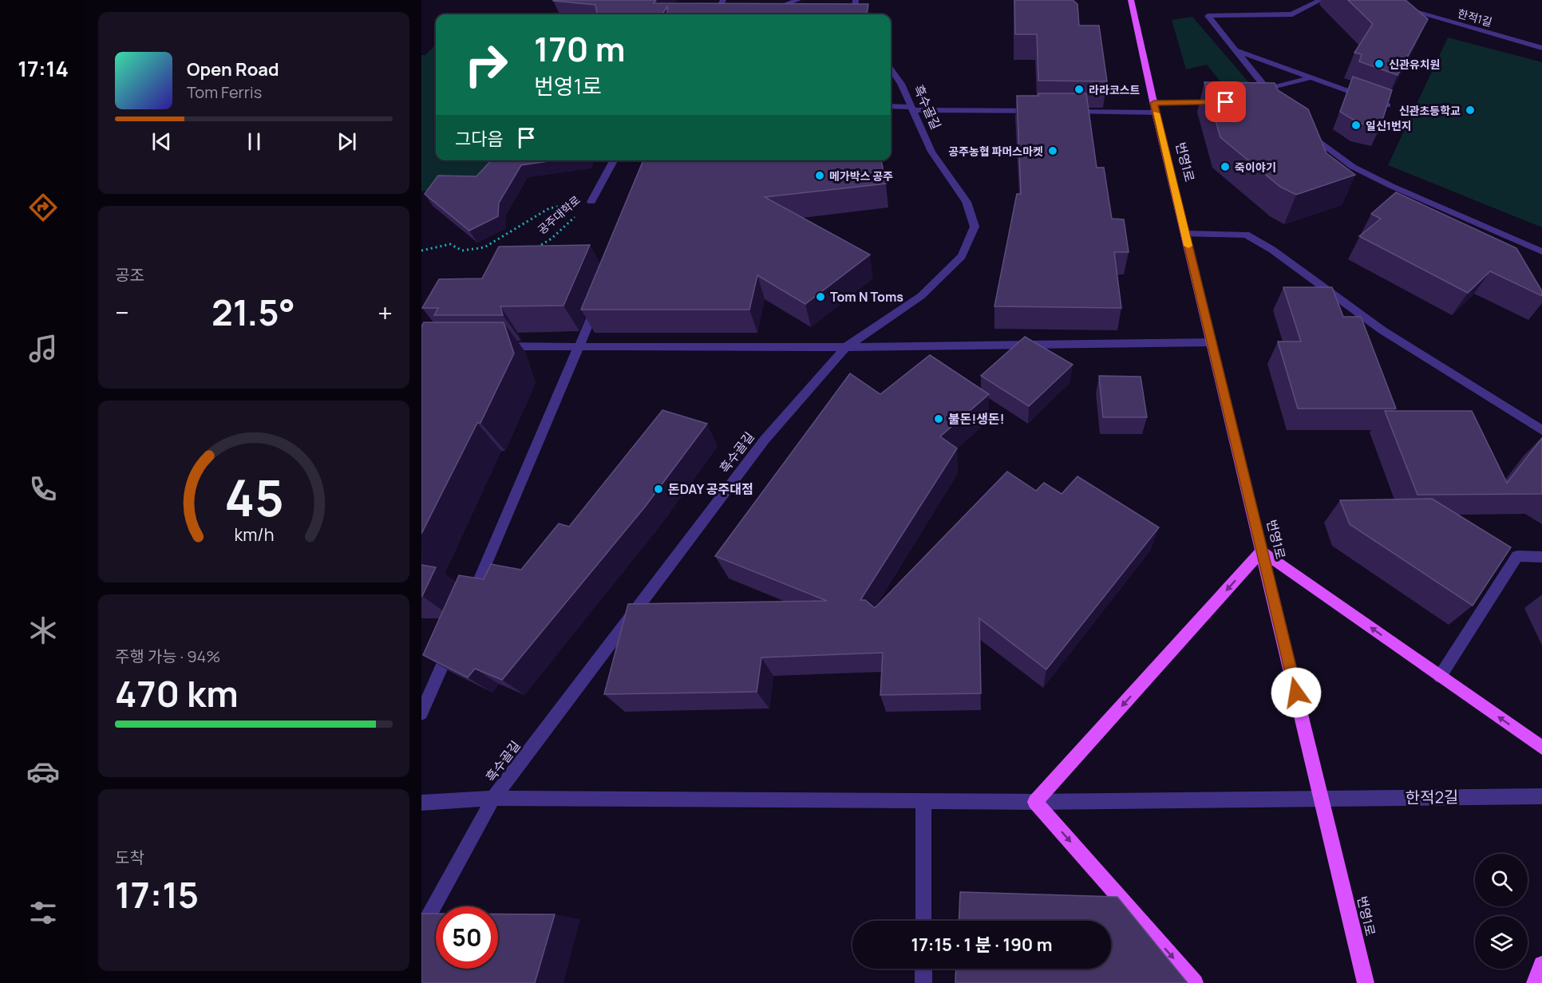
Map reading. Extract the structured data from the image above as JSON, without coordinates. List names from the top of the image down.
{
  "streets": {
    "main road": ["번영1로"],
    "street": [
      "한적1길",
      "흑수골길",
      "공주대학로",
      "한적2길"
    ]
  },
  "crossings": [
    ["흑수골길", "한적2길"],
    ["번영1로", "한적2길"]
  ],
  "places": [
    "신관유치원",
    "라라코스트",
    "신관초등학교",
    "일신1번지",
    "공주농협 파머스마켓",
    "죽이야기",
    "메가박스 공주",
    "Tom N Toms",
    "불돈!생돈!",
    "돈DAY 공주대점"
  ],
  "page": {
    "tabs": "17:14",
    "turn": ["170 m", "번영1로"],
    "song": ["Open Road", "Tom Ferris"],
    "then": "그다음",
    "tile": [
      "공조",
      ["주행 가능 · 94%", "470 km"],
      ["도착", "17:15"]
    ],
    "heat": ["−", "21.5°", "+"],
    "limit": "50",
    "trip": "17:15 · 1 분 · 190 m",
    "gauge": ["45", "km/h"]
  }
}
